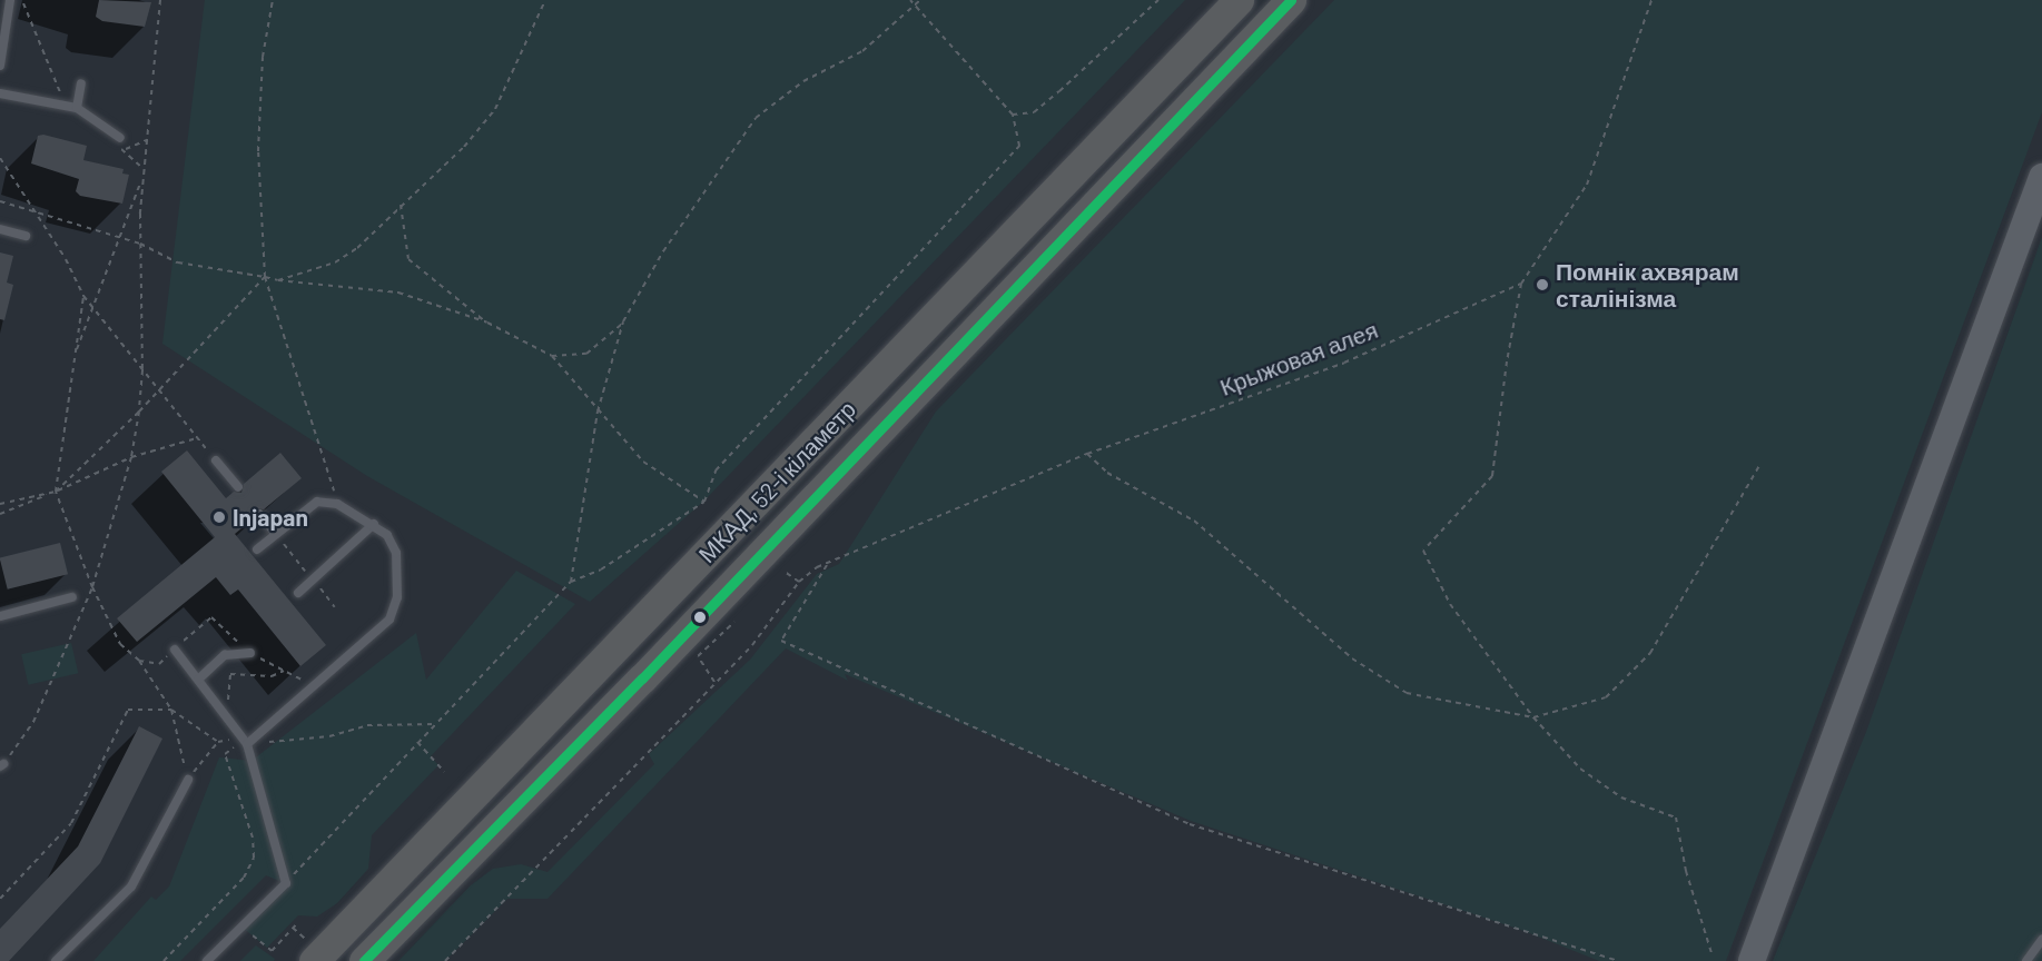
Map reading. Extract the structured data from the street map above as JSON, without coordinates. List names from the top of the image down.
{
  "streets": {
    "highway": ["МКАД, 52-і кіламетр"],
    "path": ["Крыжовая алея"]
  },
  "places": ["Помнік ахвярам сталінізма", "Injapan"]
}
